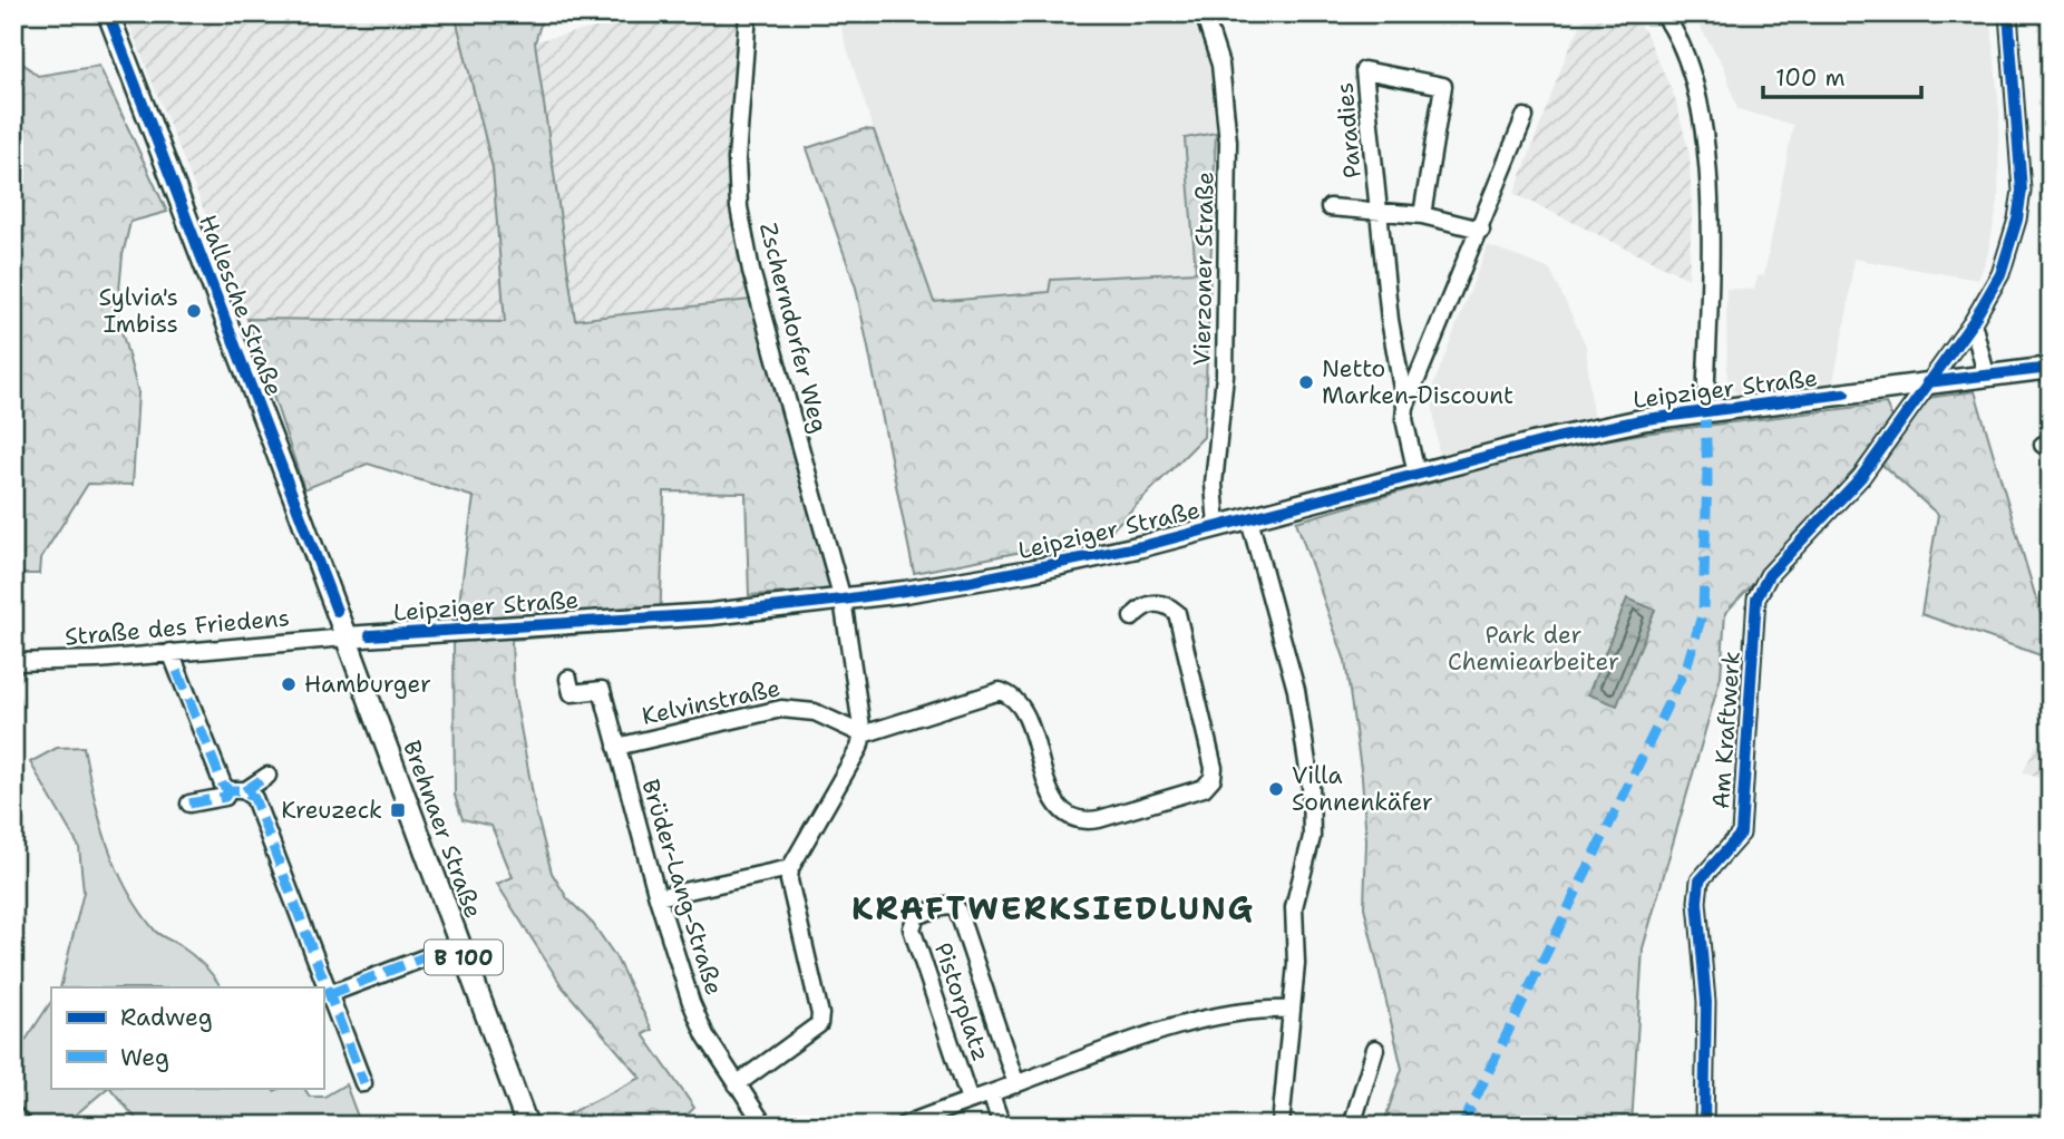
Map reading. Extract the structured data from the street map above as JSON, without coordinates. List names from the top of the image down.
{
  "streets": {
    "main road": [
      "Hallesche Straße",
      "Leipziger Straße",
      "Brehnaer Straße",
      "B 100"
    ],
    "street": [
      "Paradies",
      "Vierzoner Straße",
      "Zscherndorfer Weg",
      "Straße des Friedens",
      "Kelvinstraße",
      "Am Kraftwerk",
      "Brüder-Lang-Straße",
      "Pistorplatz"
    ]
  },
  "crossings": [
    ["Paradies", "Leipziger Straße"],
    ["Vierzoner Straße", "Leipziger Straße"],
    ["Hallesche Straße", "Leipziger Straße"],
    ["Hallesche Straße", "Straße des Friedens"],
    ["Hallesche Straße", "Brehnaer Straße"],
    ["Zscherndorfer Weg", "Leipziger Straße"],
    ["Leipziger Straße", "Straße des Friedens"],
    ["Leipziger Straße", "Am Kraftwerk"],
    ["Leipziger Straße", "Brehnaer Straße"],
    ["Straße des Friedens", "Brehnaer Straße"],
    ["Kelvinstraße", "Brüder-Lang-Straße"]
  ],
  "districts": ["KRAFTWERKSIEDLUNG"],
  "parks": ["Park der Chemiearbeiter"],
  "places": {
    "other": [
      "Sylvia's Imbiss",
      "Netto Marken-Discount",
      "Hamburger",
      "Villa Sonnenkäfer"
    ],
    "transit": ["Kreuzeck"]
  },
  "legend": ["Radweg", "Weg"],
  "scale_bar": "100 m"
}
